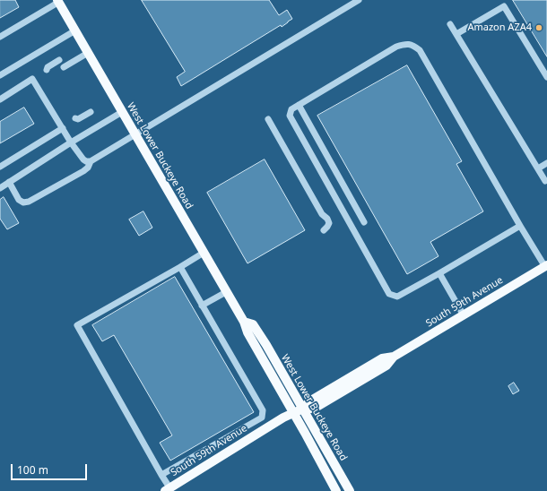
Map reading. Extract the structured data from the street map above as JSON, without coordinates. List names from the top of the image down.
{
  "streets": {
    "main road": ["West Lower Buckeye Road", "South 59th Avenue"]
  },
  "crossings": [
    ["West Lower Buckeye Road", "South 59th Avenue"]
  ],
  "places": ["Amazon AZA4"],
  "scale_bar": "100 m"
}
